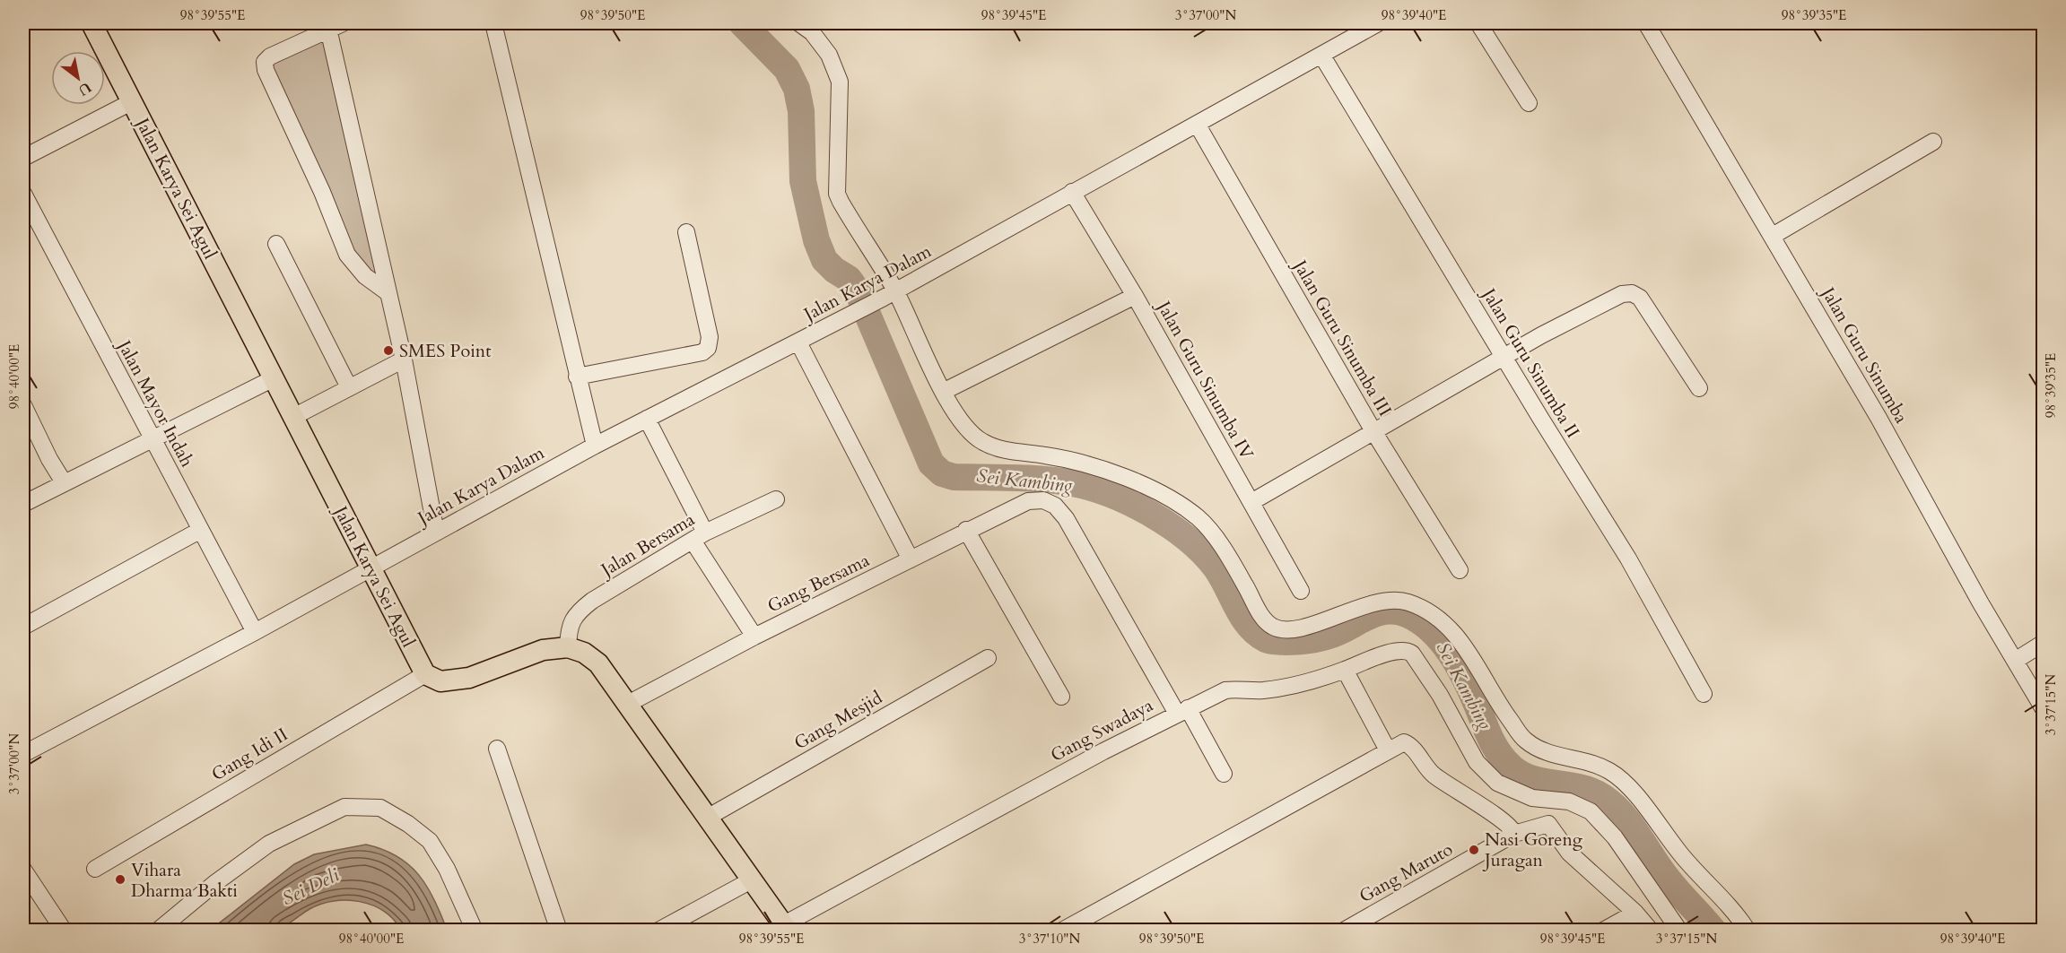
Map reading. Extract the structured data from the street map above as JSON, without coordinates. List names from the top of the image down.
{
  "streets": {
    "main road": ["Jalan Karya Sei Agul"],
    "street": [
      "Jalan Karya Dalam",
      "Jalan Guru Sinumba III",
      "Jalan Guru Sinumba",
      "Jalan Guru Sinumba II",
      "Jalan Guru Sinumba IV",
      "Jalan Mayor Indah",
      "Jalan Bersama",
      "Gang Bersama",
      "Gang Mesjid",
      "Gang Swadaya",
      "Gang Idi II",
      "Gang Maruto"
    ]
  },
  "crossings": [
    ["Jalan Karya Sei Agul", "Jalan Karya Dalam"],
    ["Jalan Karya Sei Agul", "Gang Idi II"],
    ["Jalan Karya Dalam", "Jalan Guru Sinumba III"],
    ["Jalan Karya Dalam", "Jalan Guru Sinumba II"],
    ["Jalan Karya Dalam", "Jalan Guru Sinumba IV"],
    ["Jalan Karya Dalam", "Jalan Mayor Indah"],
    ["Gang Bersama", "Gang Swadaya"]
  ],
  "water": ["Sei Kambing", "Sei Deli"],
  "places": ["SMES Point", "Nasi Goreng Juragan", "Vihara Dharma Bakti"],
  "north": "bottom right",
  "coordinates": [
    "98°39'55\"E",
    "98°39'50\"E",
    "98°39'45\"E",
    "3°37'00\"N",
    "98°39'40\"E",
    "98°39'35\"E",
    "98°40'00\"E",
    "3°37'15\"N",
    "3°37'10\"N"
  ]
}
